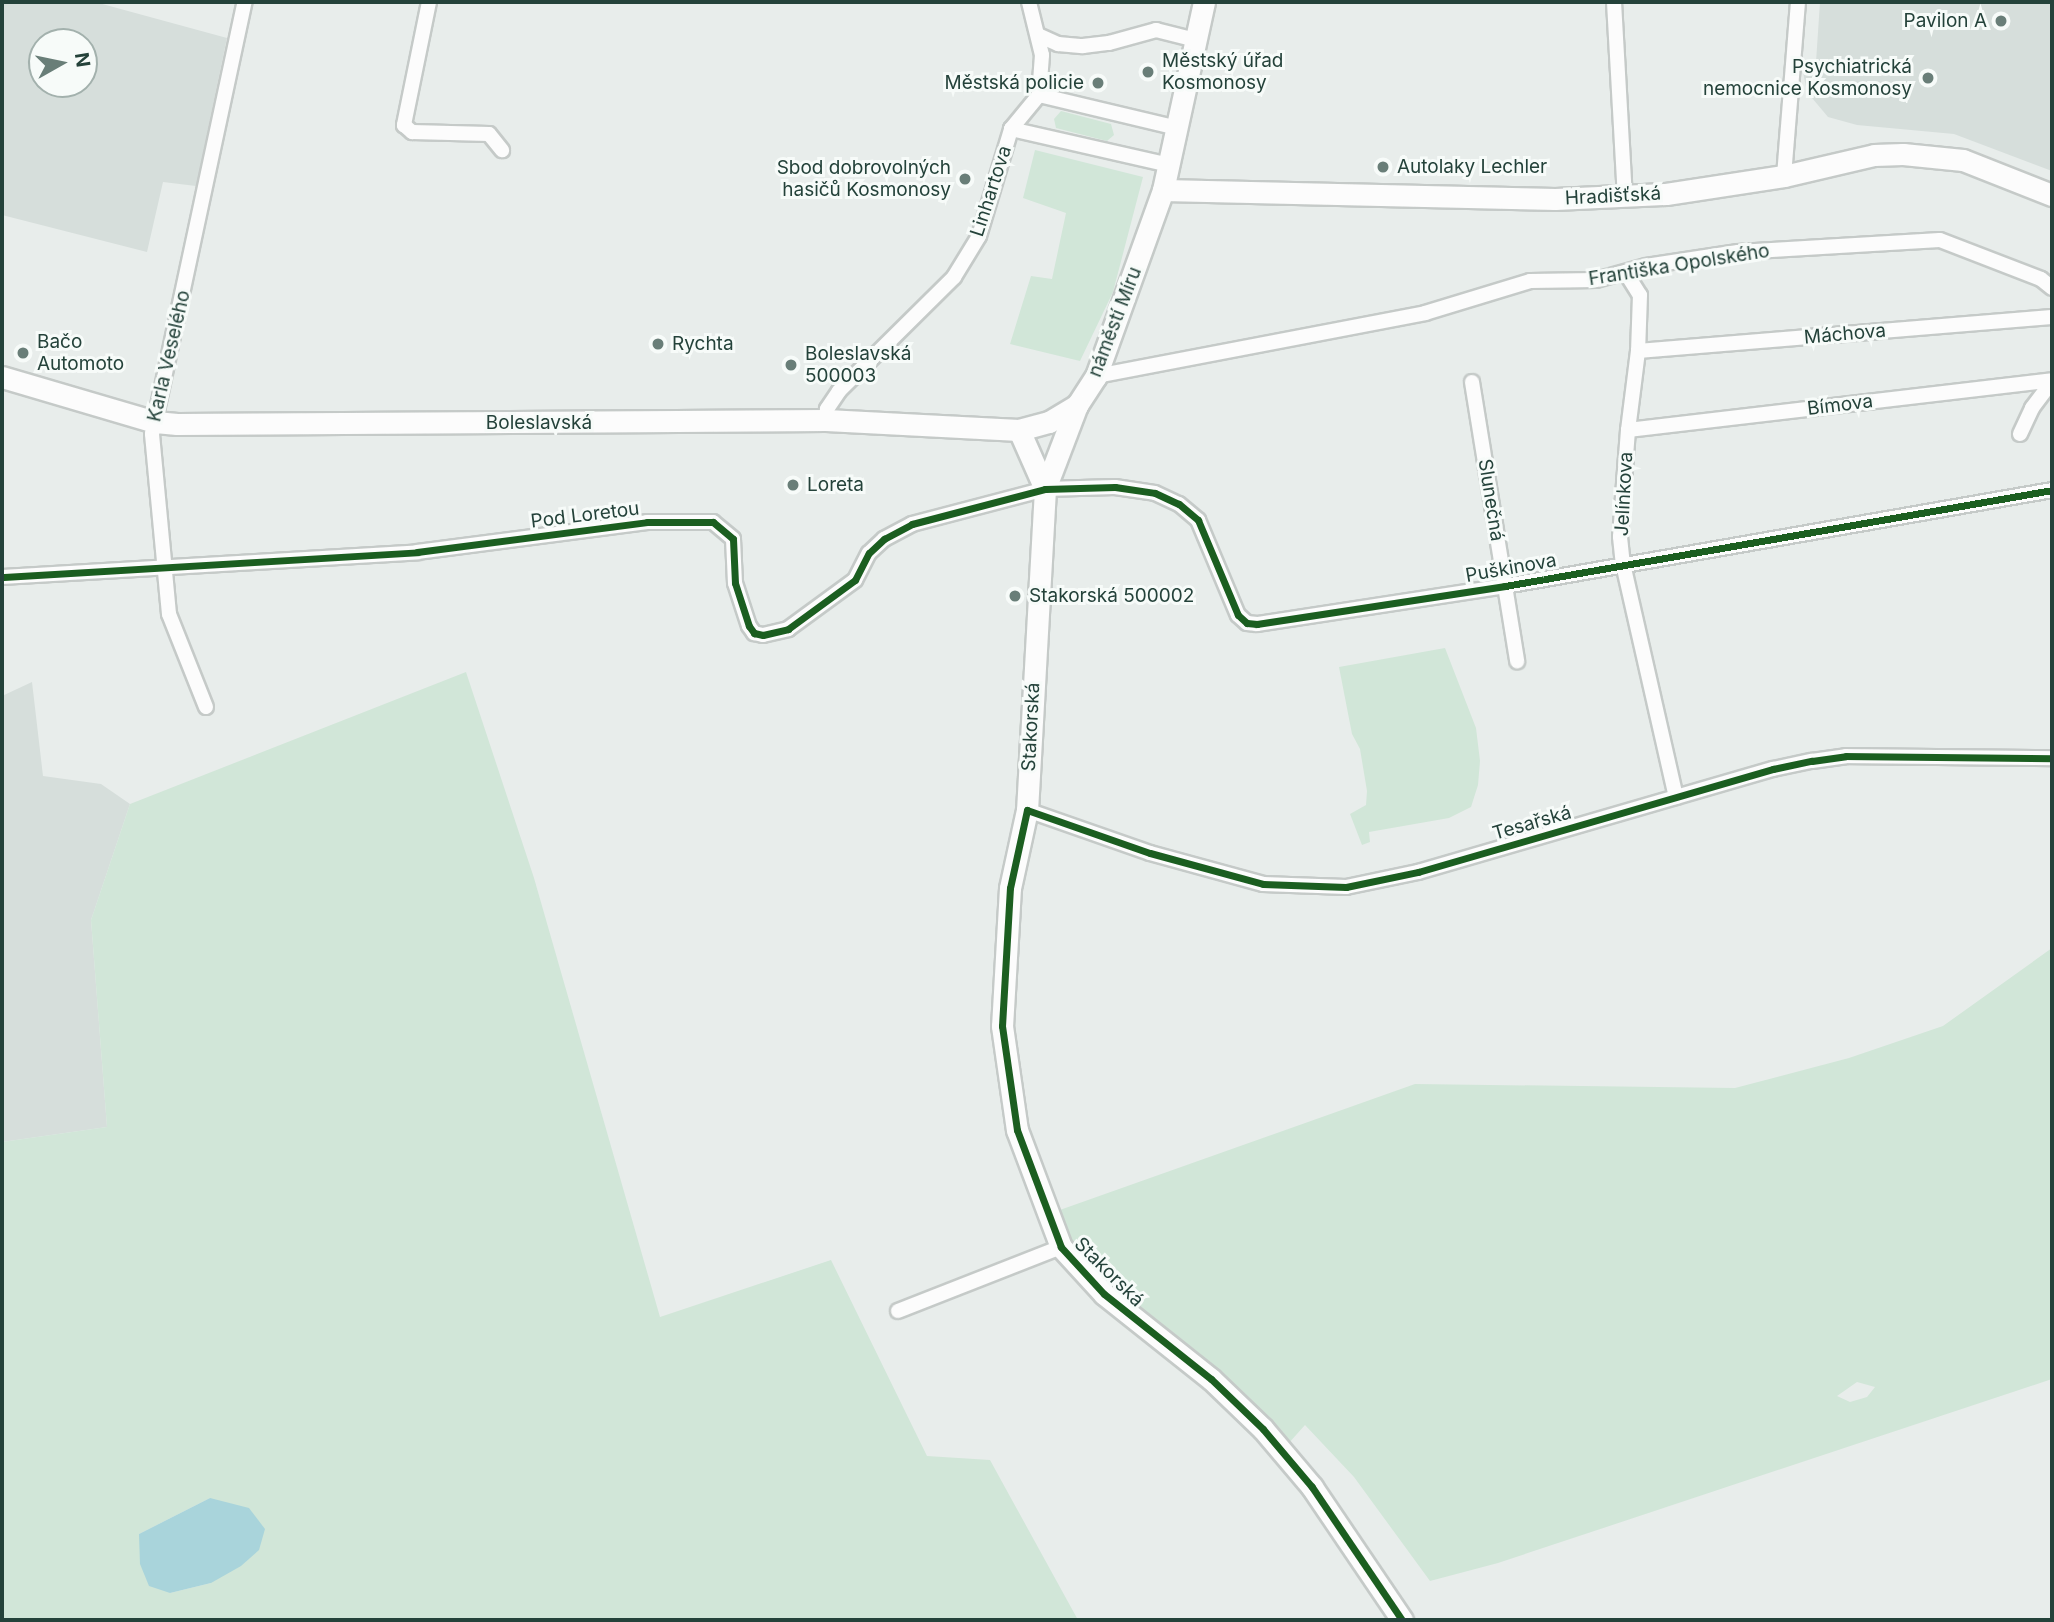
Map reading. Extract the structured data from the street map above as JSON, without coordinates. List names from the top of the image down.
{
  "streets": {
    "street": [
      "Linhartova",
      "Hradišťská",
      "Františka Opolského",
      "náměstí Míru",
      "Máchova",
      "Karla Veselého",
      "Bímova",
      "Boleslavská",
      "Jelínkova",
      "Slunečná",
      "Pod Loretou",
      "Puškinova",
      "Stakorská",
      "Tesařská"
    ]
  },
  "crossings": [
    ["Linhartova", "Boleslavská"],
    ["Hradišťská", "náměstí Míru"],
    ["Františka Opolského", "náměstí Míru"],
    ["Františka Opolského", "Jelínkova"],
    ["náměstí Míru", "Boleslavská"],
    ["náměstí Míru", "Pod Loretou"],
    ["náměstí Míru", "Puškinova"],
    ["náměstí Míru", "Stakorská"],
    ["Máchova", "Jelínkova"],
    ["Karla Veselého", "Boleslavská"],
    ["Karla Veselého", "Pod Loretou"],
    ["Bímova", "Jelínkova"],
    ["Jelínkova", "Puškinova"],
    ["Jelínkova", "Tesařská"],
    ["Slunečná", "Puškinova"],
    ["Pod Loretou", "Puškinova"],
    ["Pod Loretou", "Stakorská"],
    ["Puškinova", "Stakorská"],
    ["Stakorská", "Tesařská"]
  ],
  "places": [
    "Pavilon A",
    "Městský úřad Kosmonosy",
    "Psychiatrická nemocnice Kosmonosy",
    "Městská policie",
    "Autolaky Lechler",
    "Sbod dobrovolných hasičů Kosmonosy",
    "Rychta",
    "Bačo Automoto",
    "Boleslavská 500003",
    "Loreta",
    "Stakorská 500002"
  ],
  "north": "right"
}
